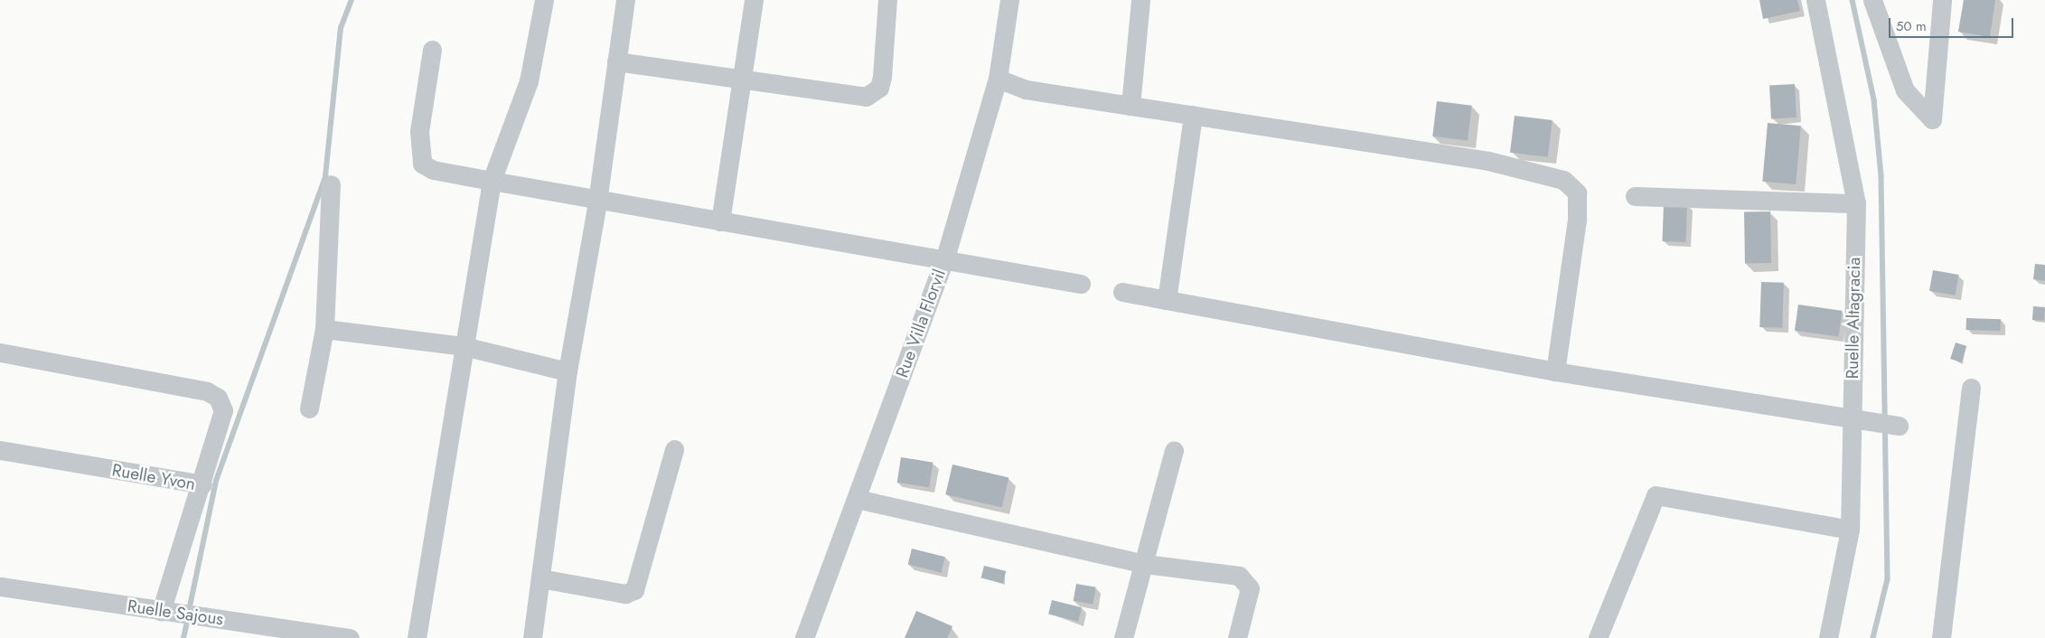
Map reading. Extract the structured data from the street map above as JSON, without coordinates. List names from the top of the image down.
{
  "streets": {
    "street": [
      "Ruelle Altagracia",
      "Rue Villa Florvil",
      "Ruelle Yvon",
      "Ruelle Sajous"
    ]
  },
  "crossings": [
    ["Ruelle Yvon", "Ruelle Sajous"]
  ],
  "scale_bar": "50 m"
}
